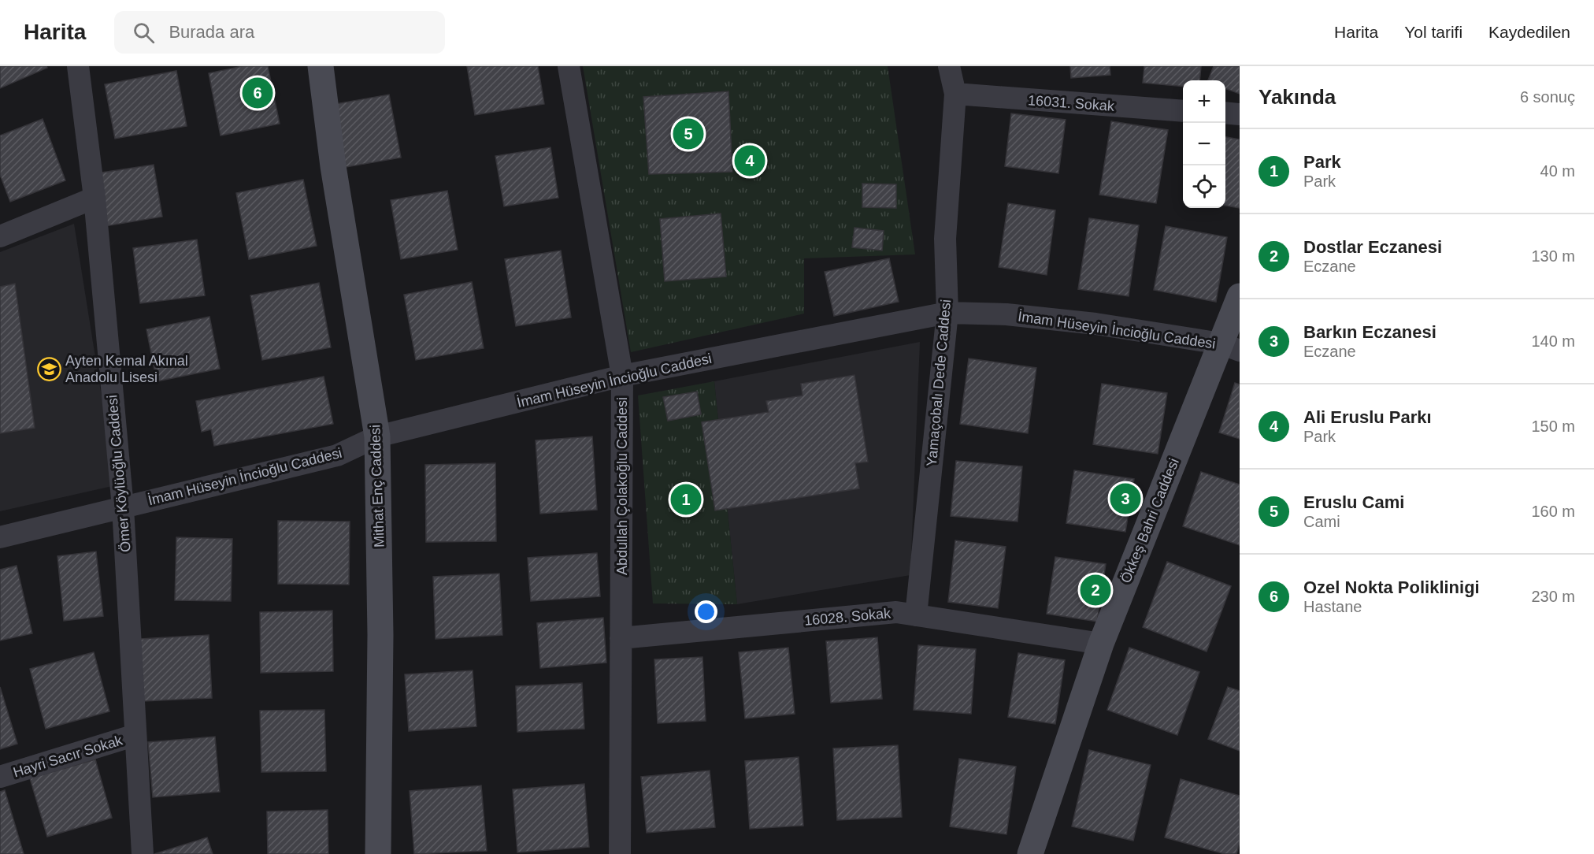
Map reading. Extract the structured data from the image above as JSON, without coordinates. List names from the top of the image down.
{
  "streets": {
    "street": [
      "16031. Sokak",
      "İmam Hüseyin İncioğlu Caddesi",
      "Yamaçobalı Dede Caddesi",
      "Ömer Köylüoğlu Caddesi",
      "Mithat Enç Caddesi",
      "Abdullah Çolakoğlu Caddesi",
      "Ökkeş Bahri Caddesi",
      "16028. Sokak",
      "Hayri Sacır Sokak"
    ]
  },
  "crossings": [
    ["16031. Sokak", "Yamaçobalı Dede Caddesi"],
    ["İmam Hüseyin İncioğlu Caddesi", "Yamaçobalı Dede Caddesi"],
    ["İmam Hüseyin İncioğlu Caddesi", "Ömer Köylüoğlu Caddesi"],
    ["İmam Hüseyin İncioğlu Caddesi", "Mithat Enç Caddesi"],
    ["İmam Hüseyin İncioğlu Caddesi", "Abdullah Çolakoğlu Caddesi"],
    ["İmam Hüseyin İncioğlu Caddesi", "Ökkeş Bahri Caddesi"],
    ["Yamaçobalı Dede Caddesi", "16028. Sokak"],
    ["Ömer Köylüoğlu Caddesi", "Hayri Sacır Sokak"],
    ["Abdullah Çolakoğlu Caddesi", "16028. Sokak"],
    ["Ökkeş Bahri Caddesi", "16028. Sokak"]
  ],
  "places": {
    "school or university": ["Ayten Kemal Akınal Anadolu Lisesi"]
  },
  "page": {
    "header": "Harita",
    "search": "Burada ara",
    "nav": ["Harita", "Yol tarifi", "Kaydedilen"],
    "heading": ["Yakında", "6 sonuç"],
    "pins": [
      "6",
      "5",
      "4",
      "3",
      "1",
      "2"
    ],
    "map_buttons": ["+", "−"],
    "list": [
      {
        "mark": "1",
        "name": "Park",
        "note": "Park",
        "value": "40 m"
      },
      {
        "mark": "2",
        "name": "Dostlar Eczanesi",
        "note": "Eczane",
        "value": "130 m"
      },
      {
        "mark": "3",
        "name": "Barkın Eczanesi",
        "note": "Eczane",
        "value": "140 m"
      },
      {
        "mark": "4",
        "name": "Ali Eruslu Parkı",
        "note": "Park",
        "value": "150 m"
      },
      {
        "mark": "5",
        "name": "Eruslu Cami",
        "note": "Cami",
        "value": "160 m"
      },
      {
        "mark": "6",
        "name": "Ozel Nokta Poliklinigi",
        "note": "Hastane",
        "value": "230 m"
      }
    ]
  }
}
